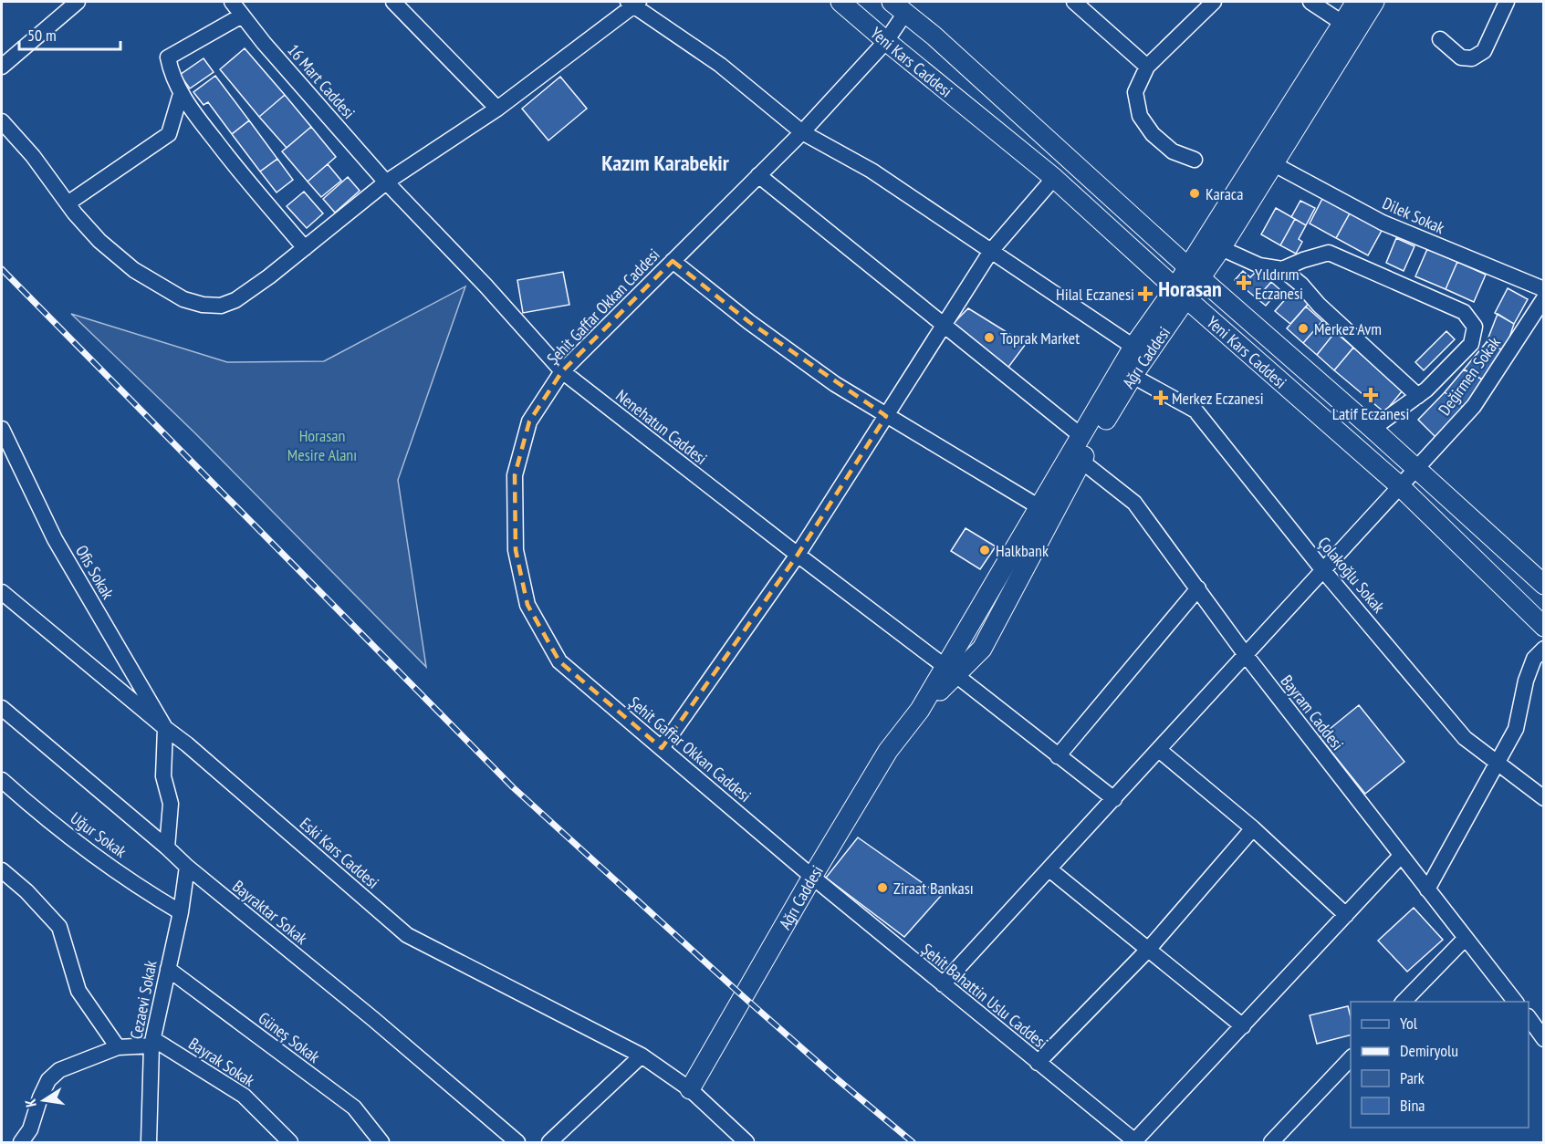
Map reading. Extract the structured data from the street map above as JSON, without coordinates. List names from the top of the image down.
{
  "streets": {
    "main road": ["Yeni Kars Caddesi", "Ağrı Caddesi"],
    "street": [
      "16 Mart Caddesi",
      "Dilek Sokak",
      "Şehit Gaffar Okkan Caddesi",
      "Değirmen Sokak",
      "Nenehatun Caddesi",
      "Ofis Sokak",
      "Çolakoğlu Sokak",
      "Bayram Caddesi",
      "Uğur Sokak",
      "Eski Kars Caddesi",
      "Bayraktar Sokak",
      "Şehit Bahattin Uslu Caddesi",
      "Cezaevi Sokak",
      "Güneş Sokak",
      "Bayrak Sokak"
    ]
  },
  "crossings": [
    ["Yeni Kars Caddesi", "Şehit Gaffar Okkan Caddesi"],
    ["Yeni Kars Caddesi", "Ağrı Caddesi"],
    ["Yeni Kars Caddesi", "Değirmen Sokak"],
    ["16 Mart Caddesi", "Nenehatun Caddesi"],
    ["Dilek Sokak", "Ağrı Caddesi"],
    ["Şehit Gaffar Okkan Caddesi", "Ağrı Caddesi"],
    ["Şehit Gaffar Okkan Caddesi", "Nenehatun Caddesi"],
    ["Şehit Gaffar Okkan Caddesi", "Şehit Bahattin Uslu Caddesi"],
    ["Ağrı Caddesi", "Nenehatun Caddesi"],
    ["Ağrı Caddesi", "Çolakoğlu Sokak"],
    ["Ağrı Caddesi", "Bayram Caddesi"],
    ["Ağrı Caddesi", "Eski Kars Caddesi"],
    ["Ağrı Caddesi", "Şehit Bahattin Uslu Caddesi"],
    ["Değirmen Sokak", "Nenehatun Caddesi"],
    ["Değirmen Sokak", "Çolakoğlu Sokak"],
    ["Değirmen Sokak", "Bayram Caddesi"],
    ["Değirmen Sokak", "Şehit Bahattin Uslu Caddesi"],
    ["Ofis Sokak", "Eski Kars Caddesi"],
    ["Uğur Sokak", "Cezaevi Sokak"],
    ["Bayraktar Sokak", "Cezaevi Sokak"],
    ["Cezaevi Sokak", "Güneş Sokak"],
    ["Cezaevi Sokak", "Bayrak Sokak"]
  ],
  "districts": ["Kazım Karabekir", "Horasan"],
  "parks": ["Horasan Mesire Alanı"],
  "places": {
    "other": [
      "Karaca",
      "Merkez Avm",
      "Toprak Market",
      "Halkbank",
      "Ziraat Bankası"
    ],
    "health": [
      "Yıldırım Eczanesi",
      "Hilal Eczanesi",
      "Latif Eczanesi",
      "Merkez Eczanesi"
    ]
  },
  "legend": [
    "Yol",
    "Demiryolu",
    "Park",
    "Bina"
  ],
  "scale_bar": "50 m",
  "north": "left"
}
